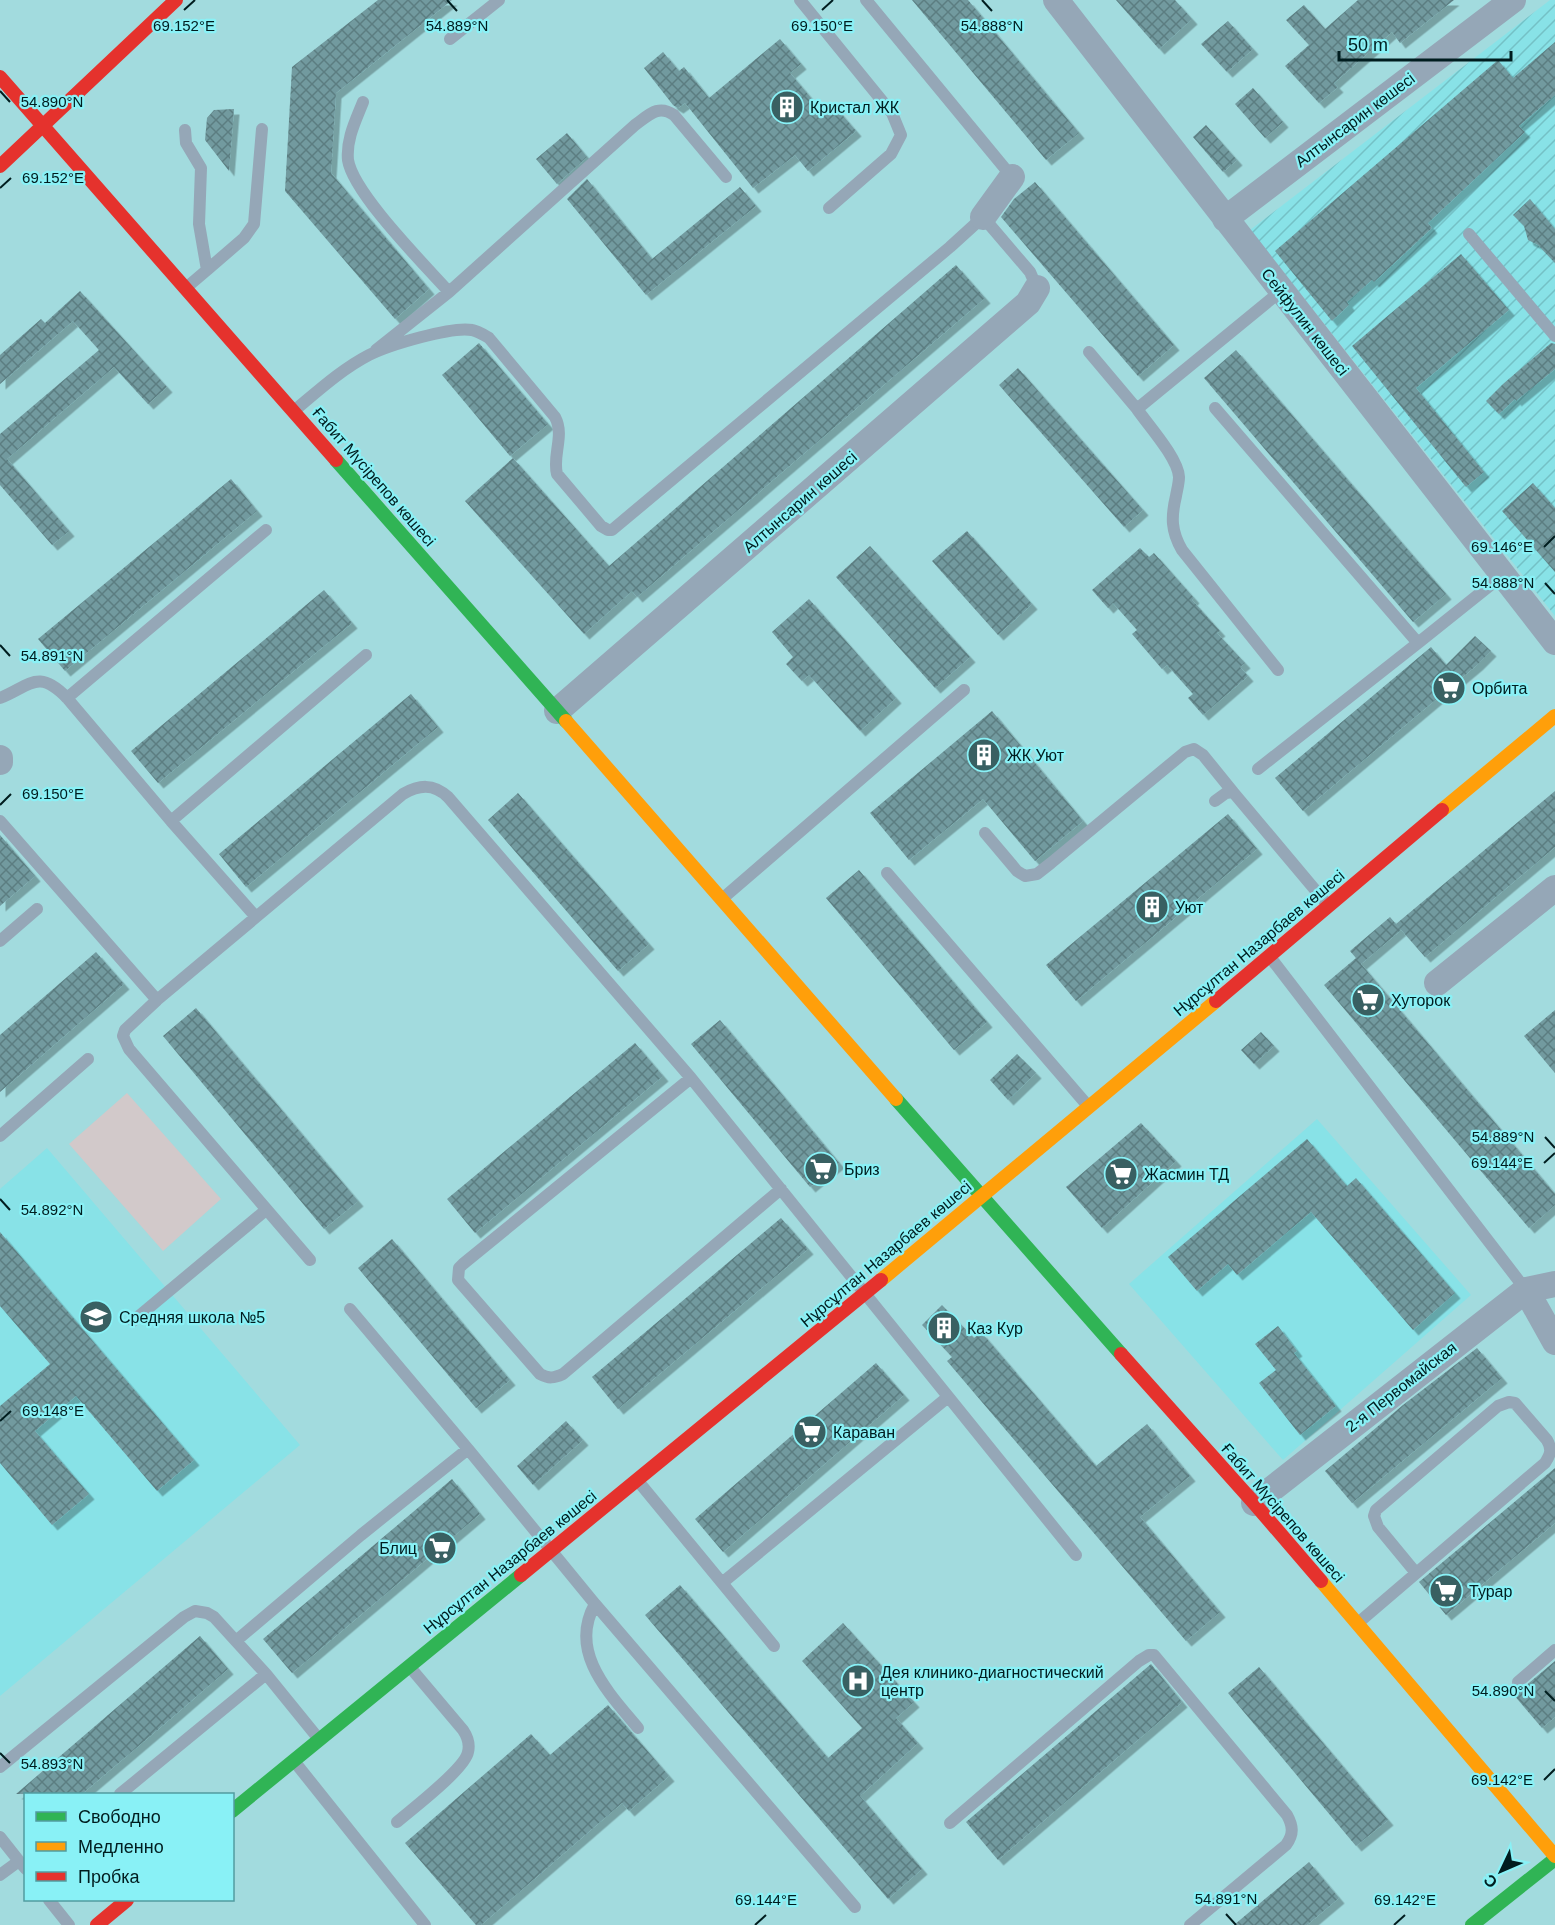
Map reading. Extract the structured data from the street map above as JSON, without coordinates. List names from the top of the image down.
{
  "streets": {
    "main road": ["Ғабит Мүсірепов көшесі", "Нұрсұлтан Назарбаев көшесі"],
    "street": ["Алтынсарин көшесі", "Сейфулин көшесі", "2-я Первомайская"]
  },
  "crossings": [
    ["Алтынсарин көшесі", "Сейфулин көшесі"],
    ["Алтынсарин көшесі", "Ғабит Мүсірепов көшесі"],
    ["Ғабит Мүсірепов көшесі", "Нұрсұлтан Назарбаев көшесі"],
    ["Ғабит Мүсірепов көшесі", "2-я Первомайская"]
  ],
  "places": {
    "building": [
      "Кристал ЖК",
      "ЖК Уют",
      "Уют",
      "Каз Кур"
    ],
    "supermarket": [
      "Орбита",
      "Хуторок",
      "Бриз",
      "Жасмин ТД",
      "Караван",
      "Блиц",
      "Турар"
    ],
    "school or university": ["Средняя школа №5"],
    "hospital": ["Дея клинико-диагностический центр"]
  },
  "legend": ["Свободно", "Медленно", "Пробка"],
  "scale_bar": "50 m",
  "north": "bottom left",
  "coordinates": [
    "69.152°E",
    "69.150°E",
    "54.889°N",
    "54.888°N",
    "54.890°N",
    "69.146°E",
    "54.891°N",
    "69.144°E",
    "54.892°N",
    "69.148°E",
    "54.893°N",
    "69.142°E"
  ]
}
